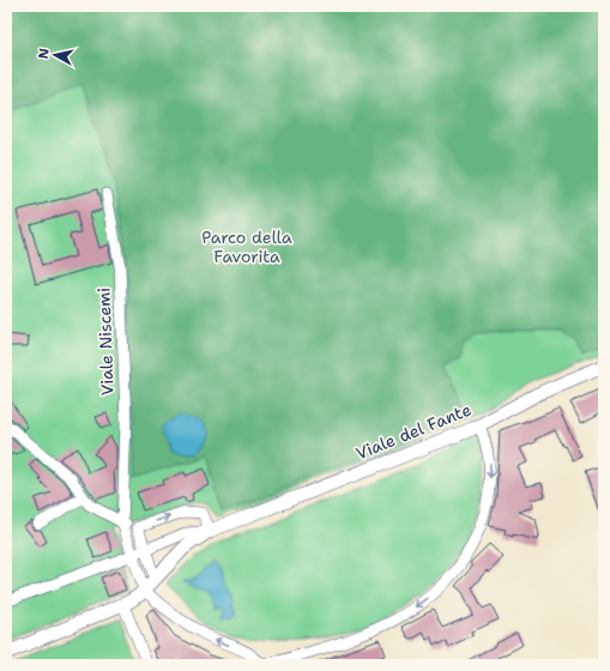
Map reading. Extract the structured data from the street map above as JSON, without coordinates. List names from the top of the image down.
{
  "streets": {
    "street": ["Viale Niscemi", "Viale del Fante"]
  },
  "parks": ["Parco della Favorita"],
  "north": "left"
}
